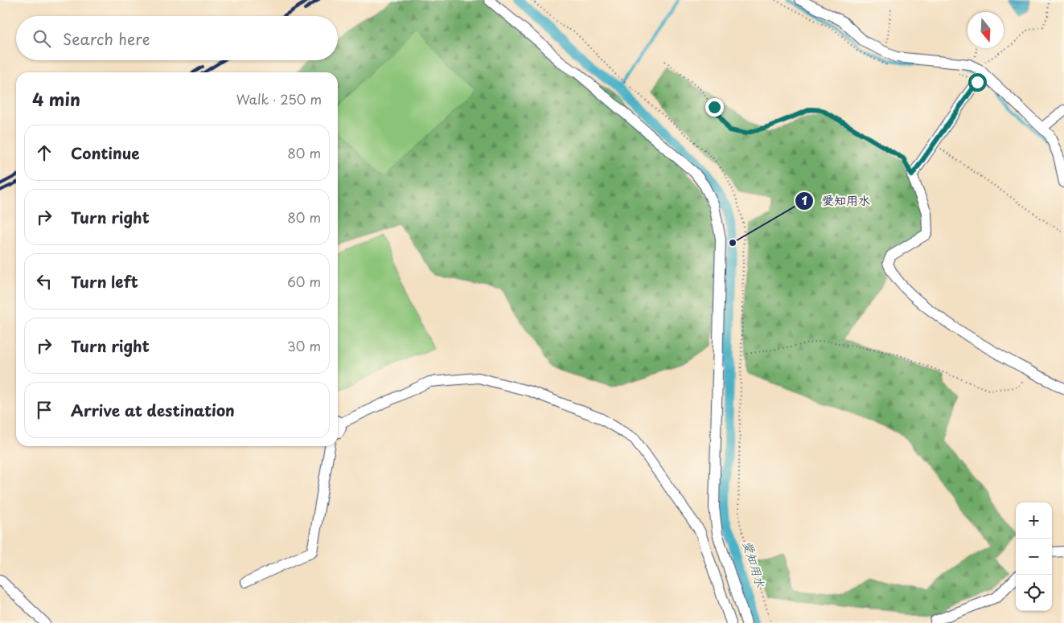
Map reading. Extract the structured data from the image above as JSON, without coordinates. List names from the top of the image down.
{
  "water": ["愛知用水"],
  "places": ["愛知用水"],
  "north": "bottom",
  "page": {
    "search": "Search here",
    "heading": ["4 min", "Walk · 250 m"],
    "list": [
      ["Continue", "80 m"],
      ["Turn right", "80 m"],
      ["Turn left", "60 m"],
      ["Turn right", "30 m"],
      "Arrive at destination"
    ],
    "map_buttons": ["+", "−"]
  }
}
